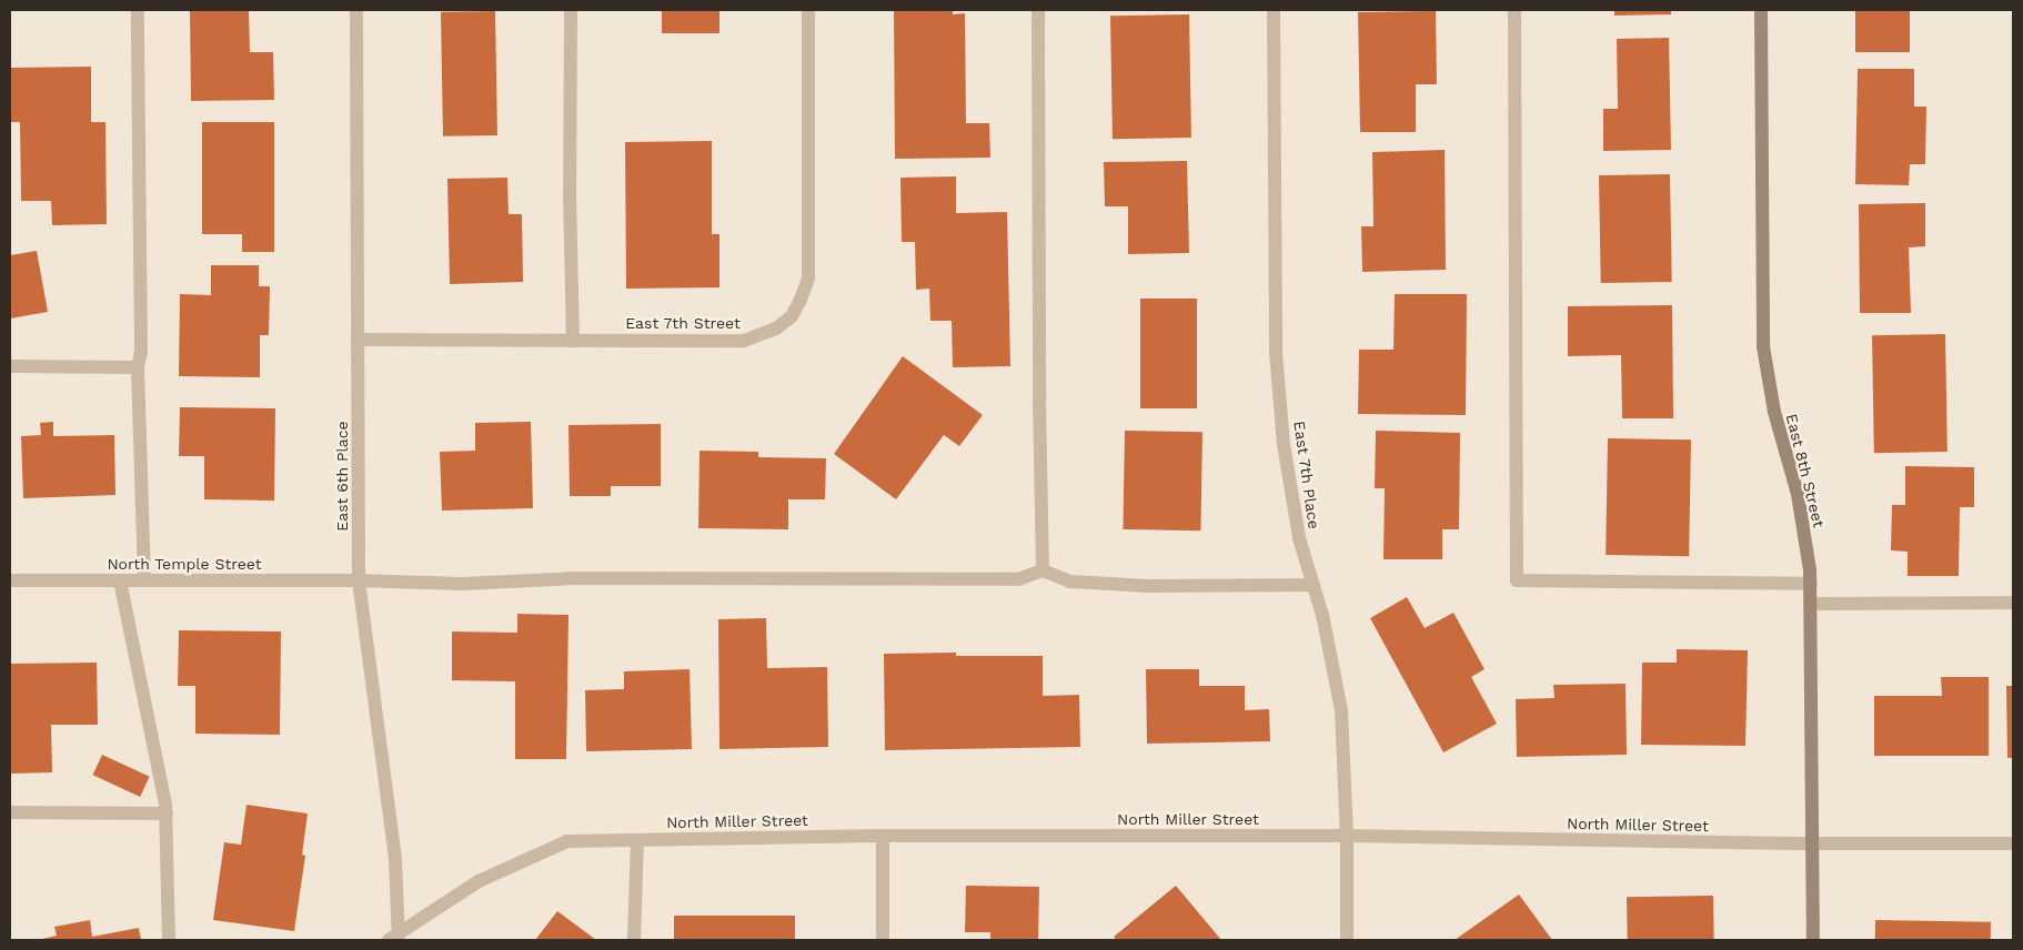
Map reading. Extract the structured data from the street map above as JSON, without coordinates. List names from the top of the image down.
{
  "streets": {
    "street": [
      "East 7th Street",
      "East 8th Street",
      "East 7th Place",
      "East 6th Place",
      "North Temple Street",
      "North Miller Street"
    ]
  },
  "crossings": [
    ["East 7th Street", "East 6th Place"],
    ["East 8th Street", "North Miller Street"],
    ["East 7th Place", "North Miller Street"],
    ["East 6th Place", "North Temple Street"],
    ["East 6th Place", "North Miller Street"]
  ]
}
